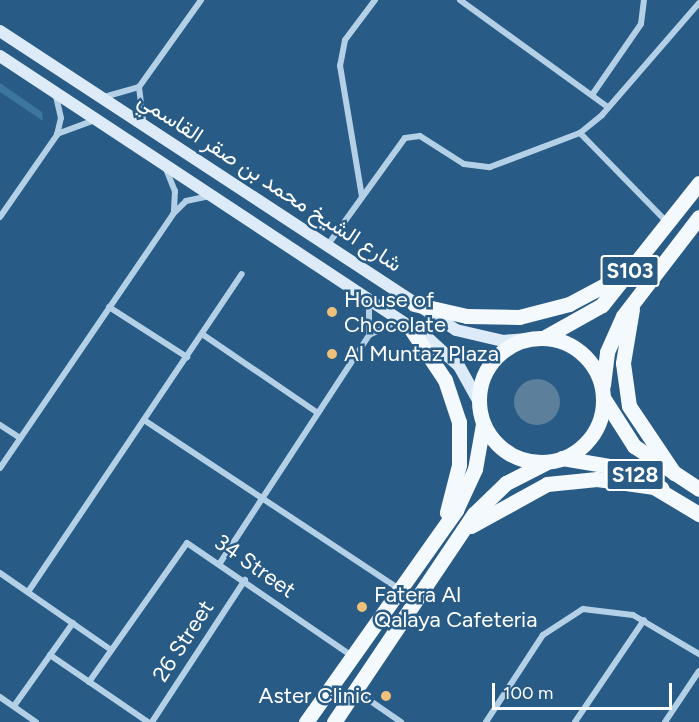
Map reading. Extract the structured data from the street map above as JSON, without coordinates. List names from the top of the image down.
{
  "streets": {
    "main road": ["شارع الشيخ محمد بن صقر القاسمي", "S103", "S128"],
    "street": ["34 Street", "26 Street"]
  },
  "crossings": [
    ["شارع الشيخ محمد بن صقر القاسمي", "S103"],
    ["شارع الشيخ محمد بن صقر القاسمي", "S128"],
    ["S103", "S128"],
    ["34 Street", "26 Street"]
  ],
  "places": [
    "House of Chocolate",
    "Al Muntaz Plaza",
    "Fatera Al Qalaya Cafeteria",
    "Aster Clinic"
  ],
  "scale_bar": "100 m"
}
